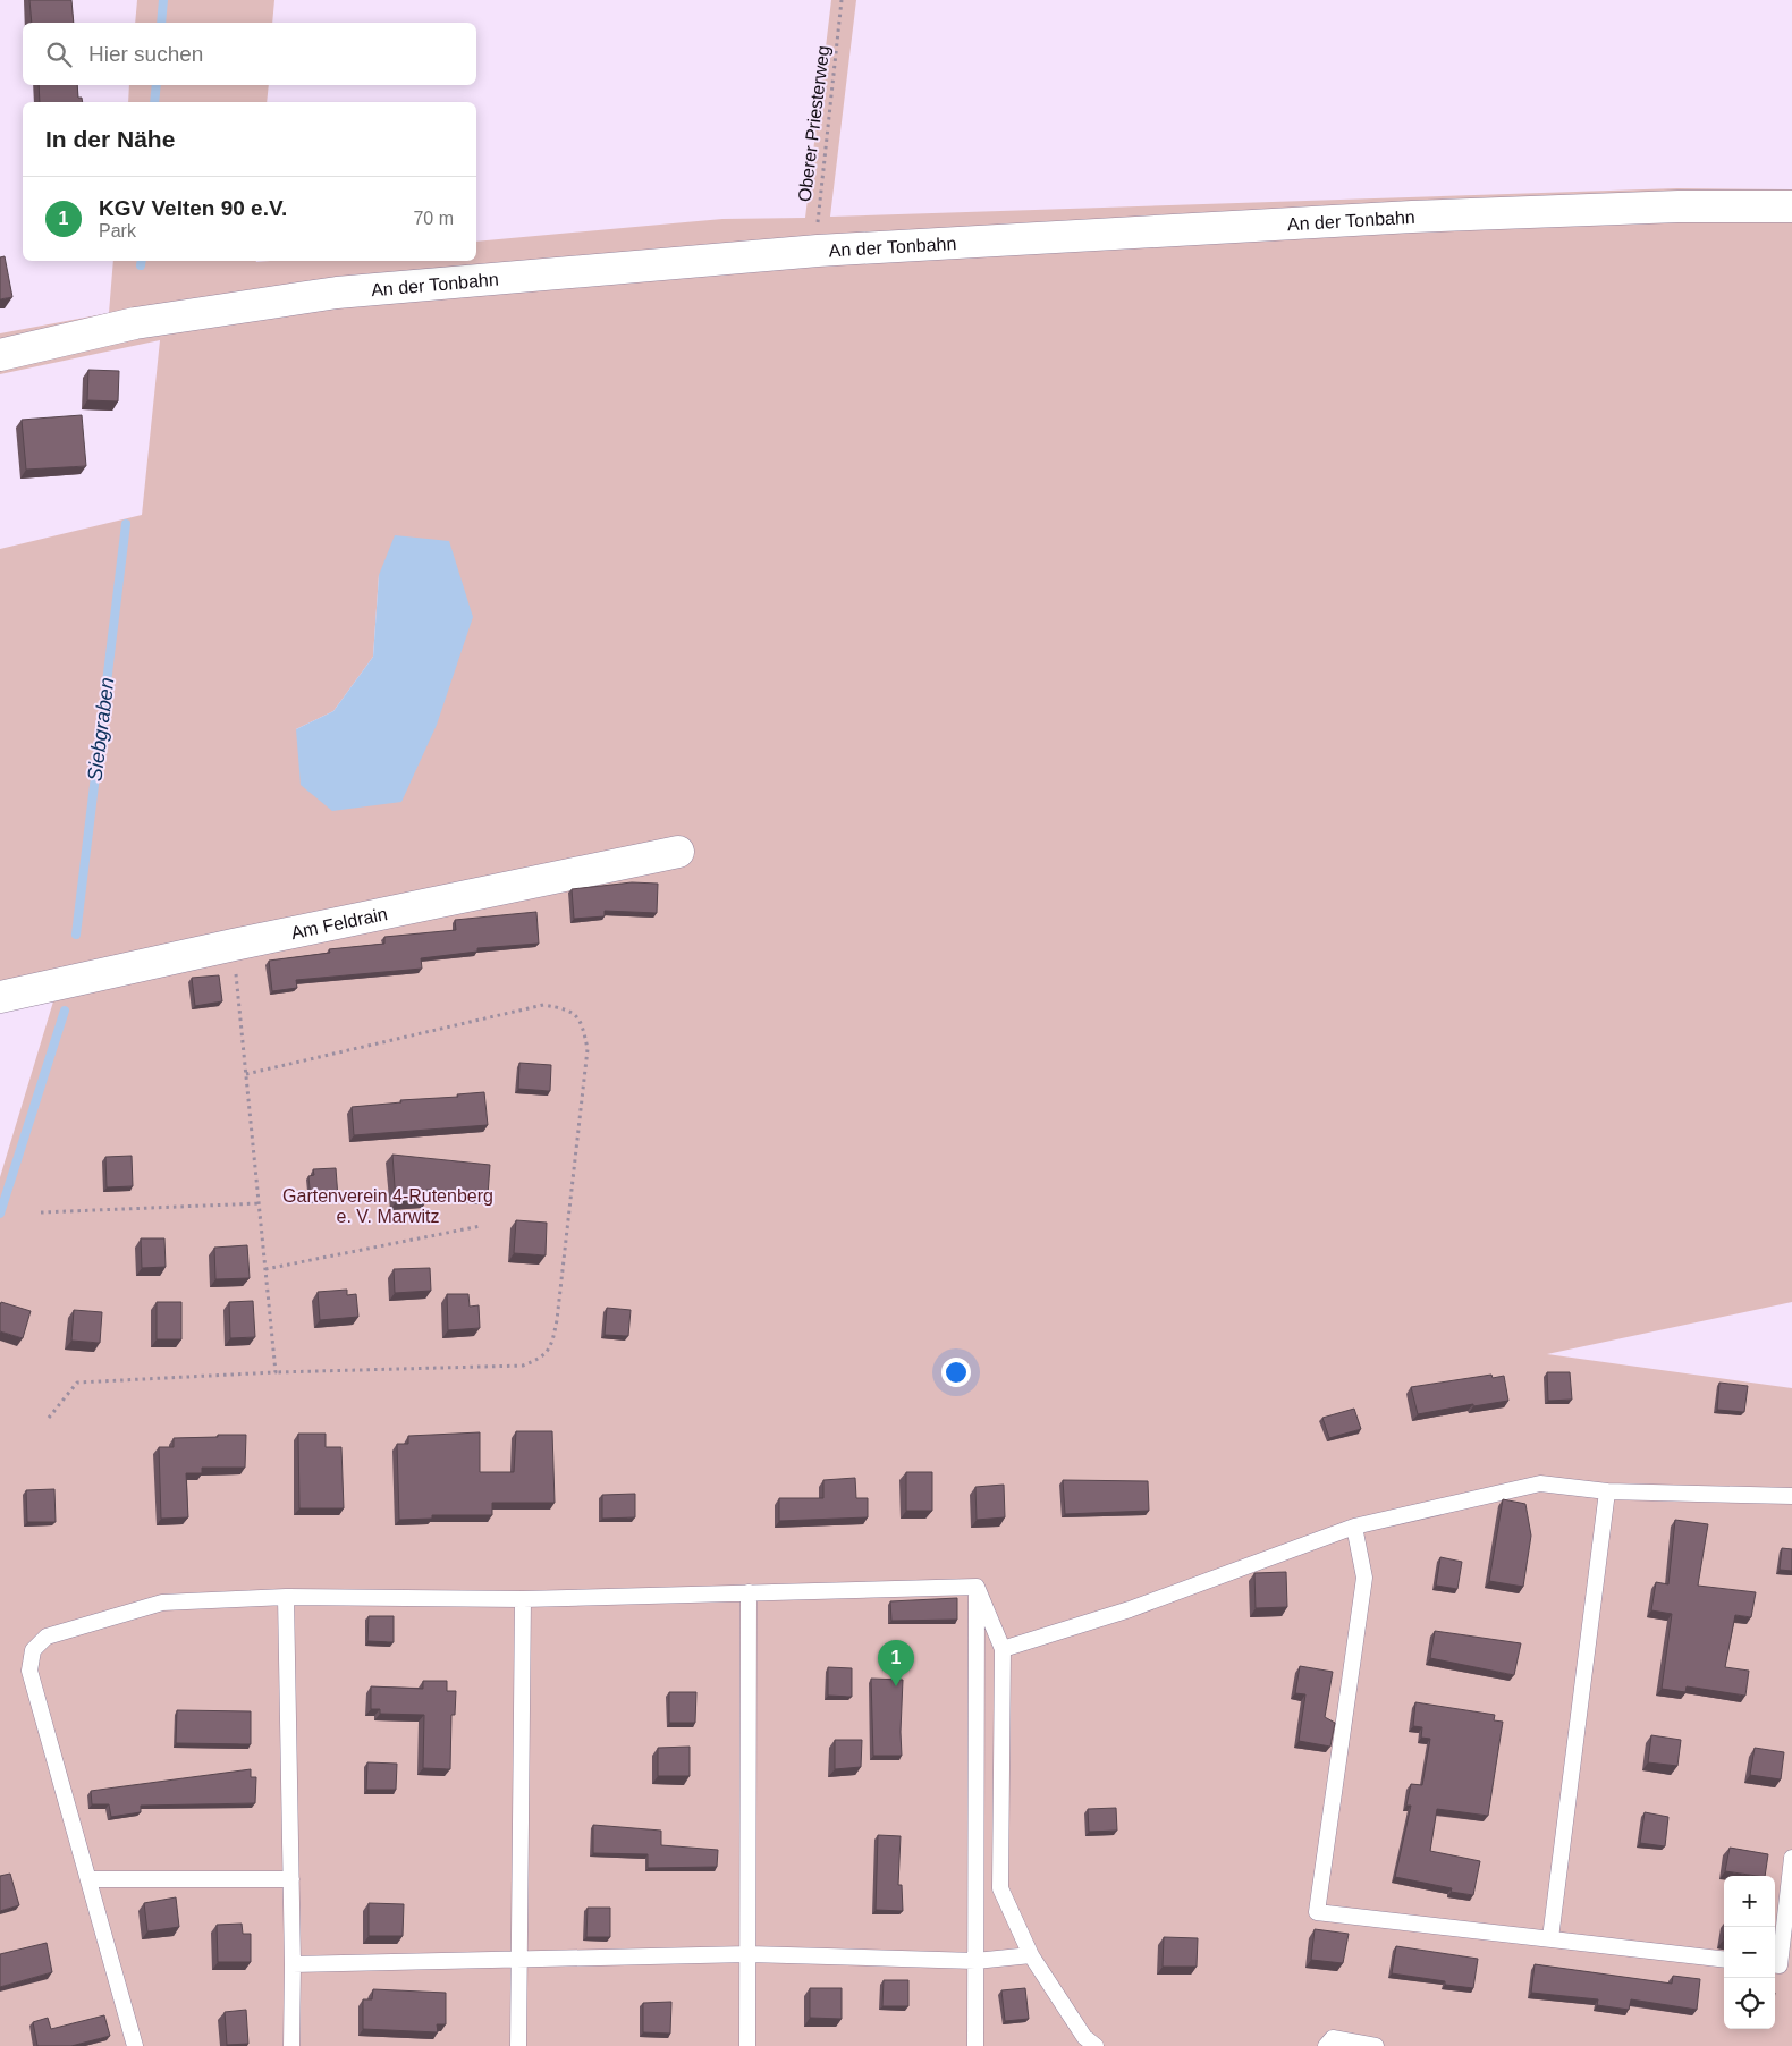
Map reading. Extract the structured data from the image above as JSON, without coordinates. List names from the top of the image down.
{
  "streets": {
    "street": ["An der Tonbahn", "Am Feldrain"],
    "path": ["Oberer Priesterweg"]
  },
  "crossings": [
    ["Oberer Priesterweg", "An der Tonbahn"]
  ],
  "water": ["Siebgraben"],
  "parks": ["Gartenverein 4-Rutenberg e. V. Marwitz"],
  "page": {
    "search": "Hier suchen",
    "heading": "In der Nähe",
    "list": [
      {
        "mark": "1",
        "name": "KGV Velten 90 e.V.",
        "note": "Park",
        "value": "70 m"
      }
    ],
    "pins": "1",
    "map_buttons": ["+", "−"]
  }
}
